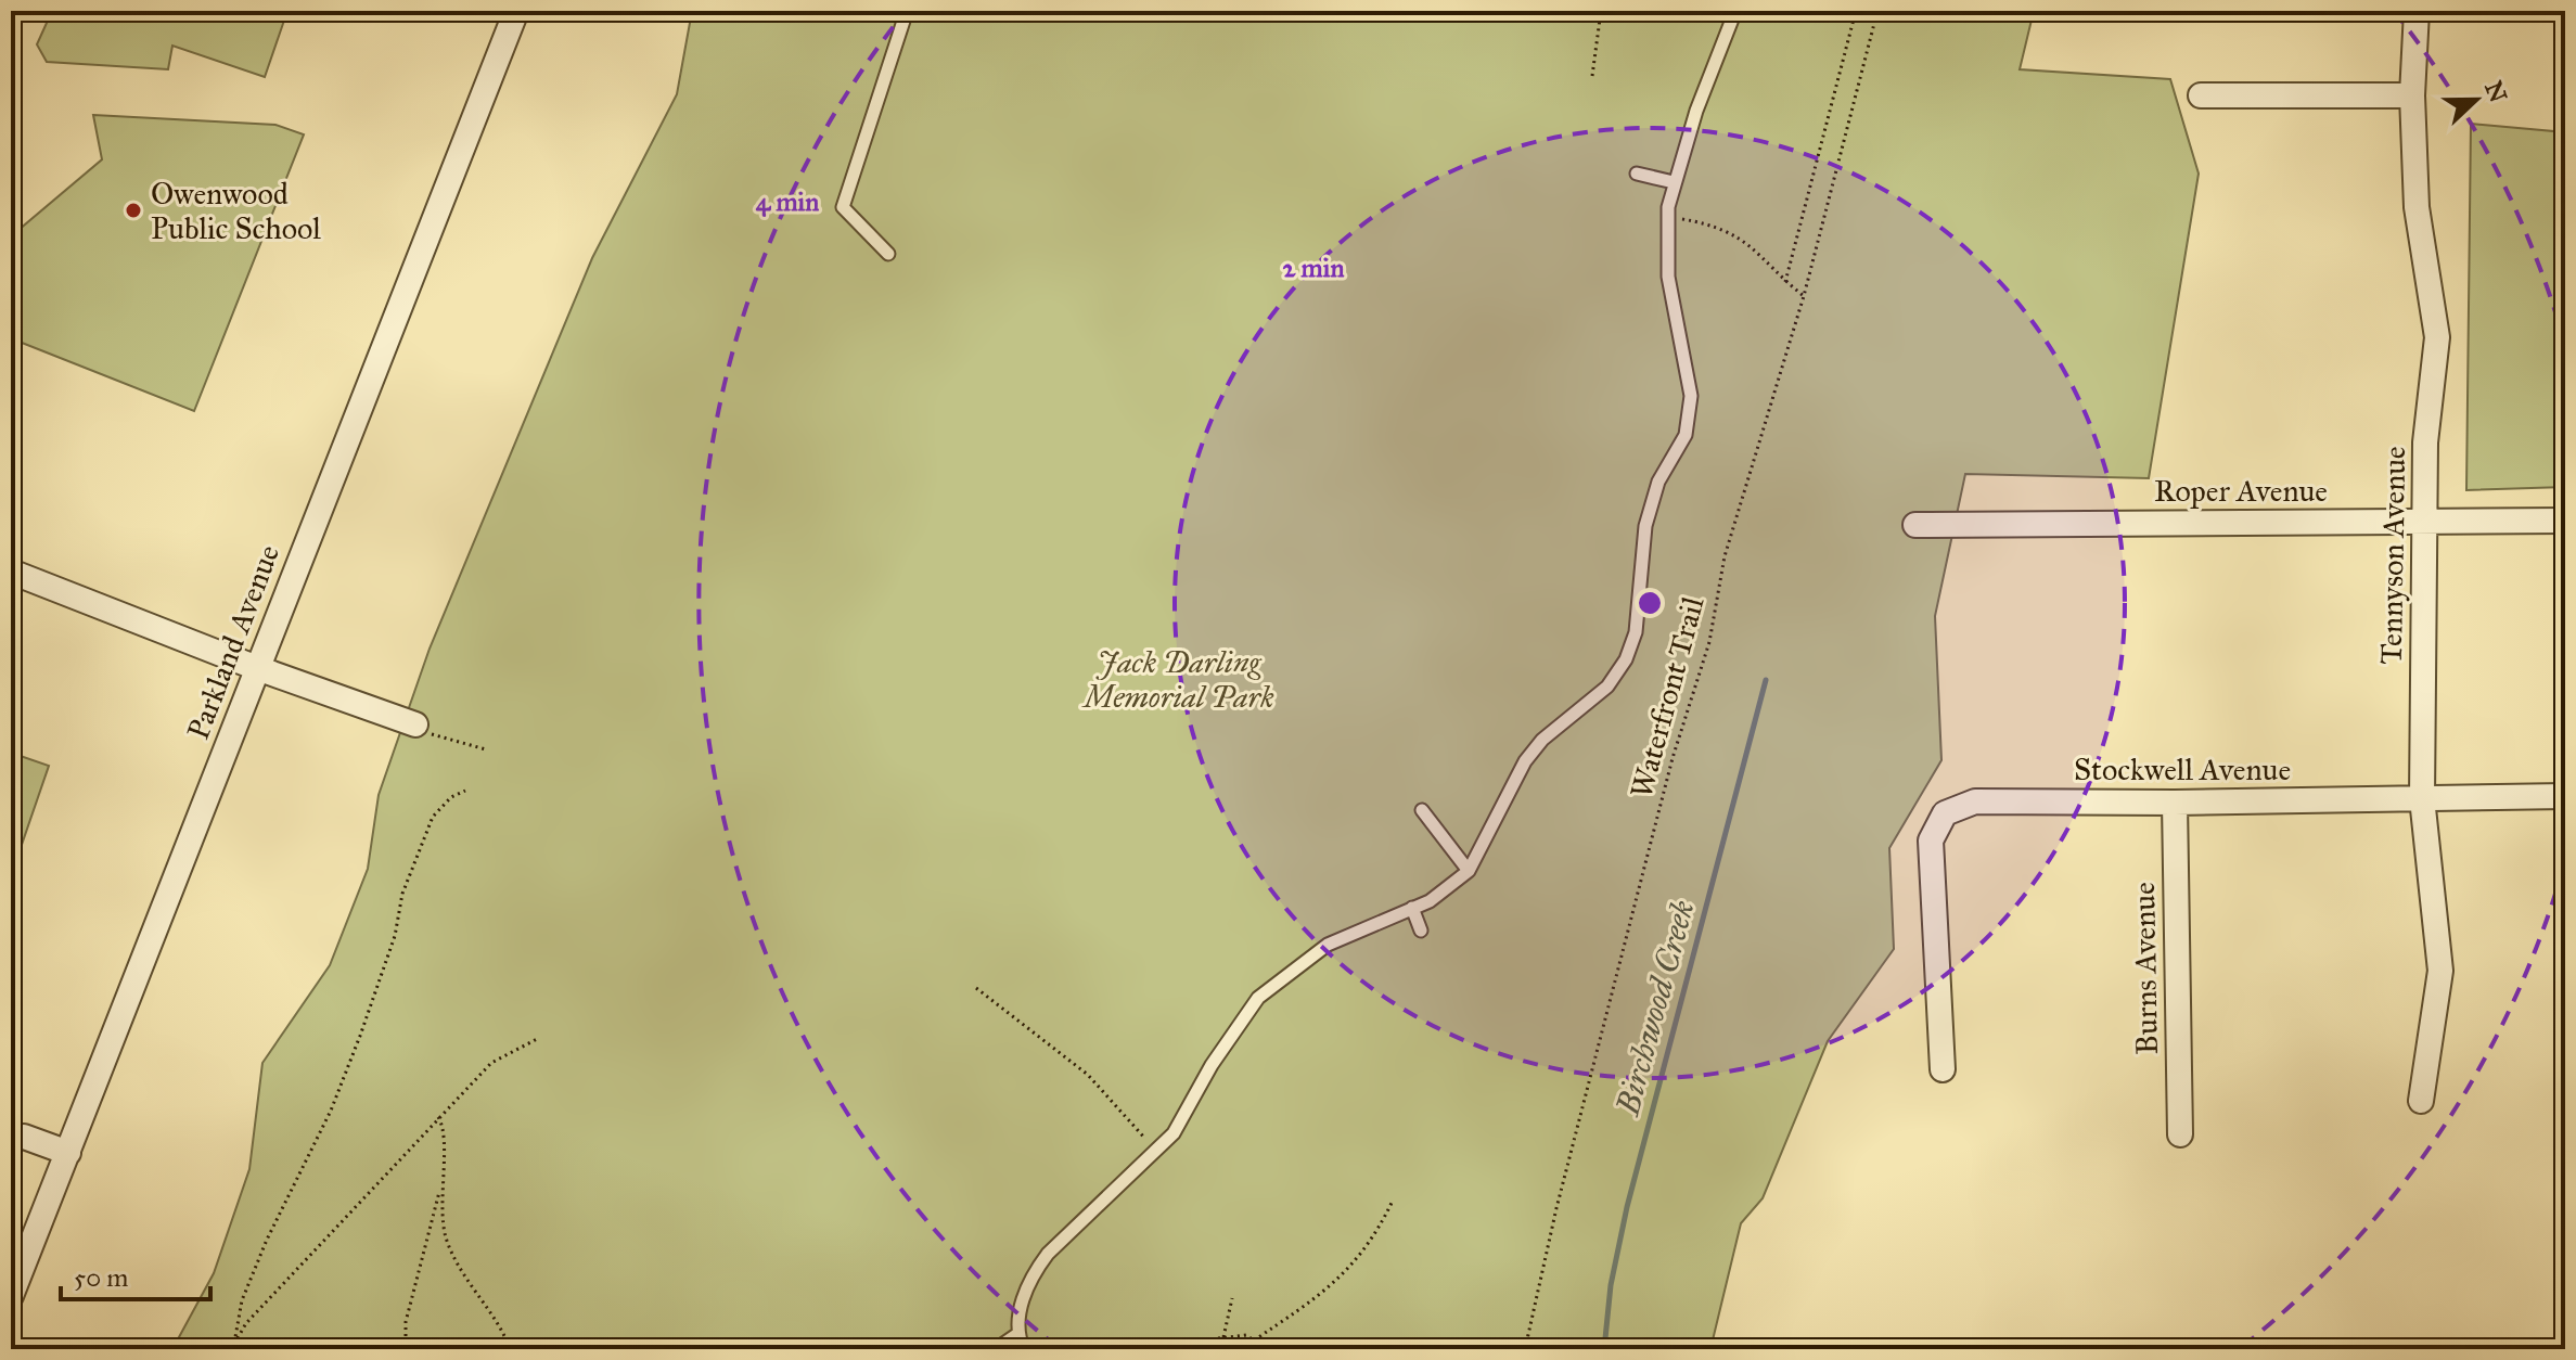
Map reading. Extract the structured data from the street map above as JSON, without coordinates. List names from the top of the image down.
{
  "streets": {
    "street": [
      "Roper Avenue",
      "Tennyson Avenue",
      "Parkland Avenue",
      "Stockwell Avenue",
      "Burns Avenue"
    ],
    "path": ["Waterfront Trail"]
  },
  "crossings": [
    ["Roper Avenue", "Tennyson Avenue"],
    ["Tennyson Avenue", "Stockwell Avenue"],
    ["Stockwell Avenue", "Burns Avenue"]
  ],
  "water": ["Birchwood Creek"],
  "parks": ["Jack Darling Memorial Park"],
  "places": ["Owenwood Public School"],
  "scale_bar": "50 m",
  "north": "right",
  "rings": ["4 min", "2 min"]
}
